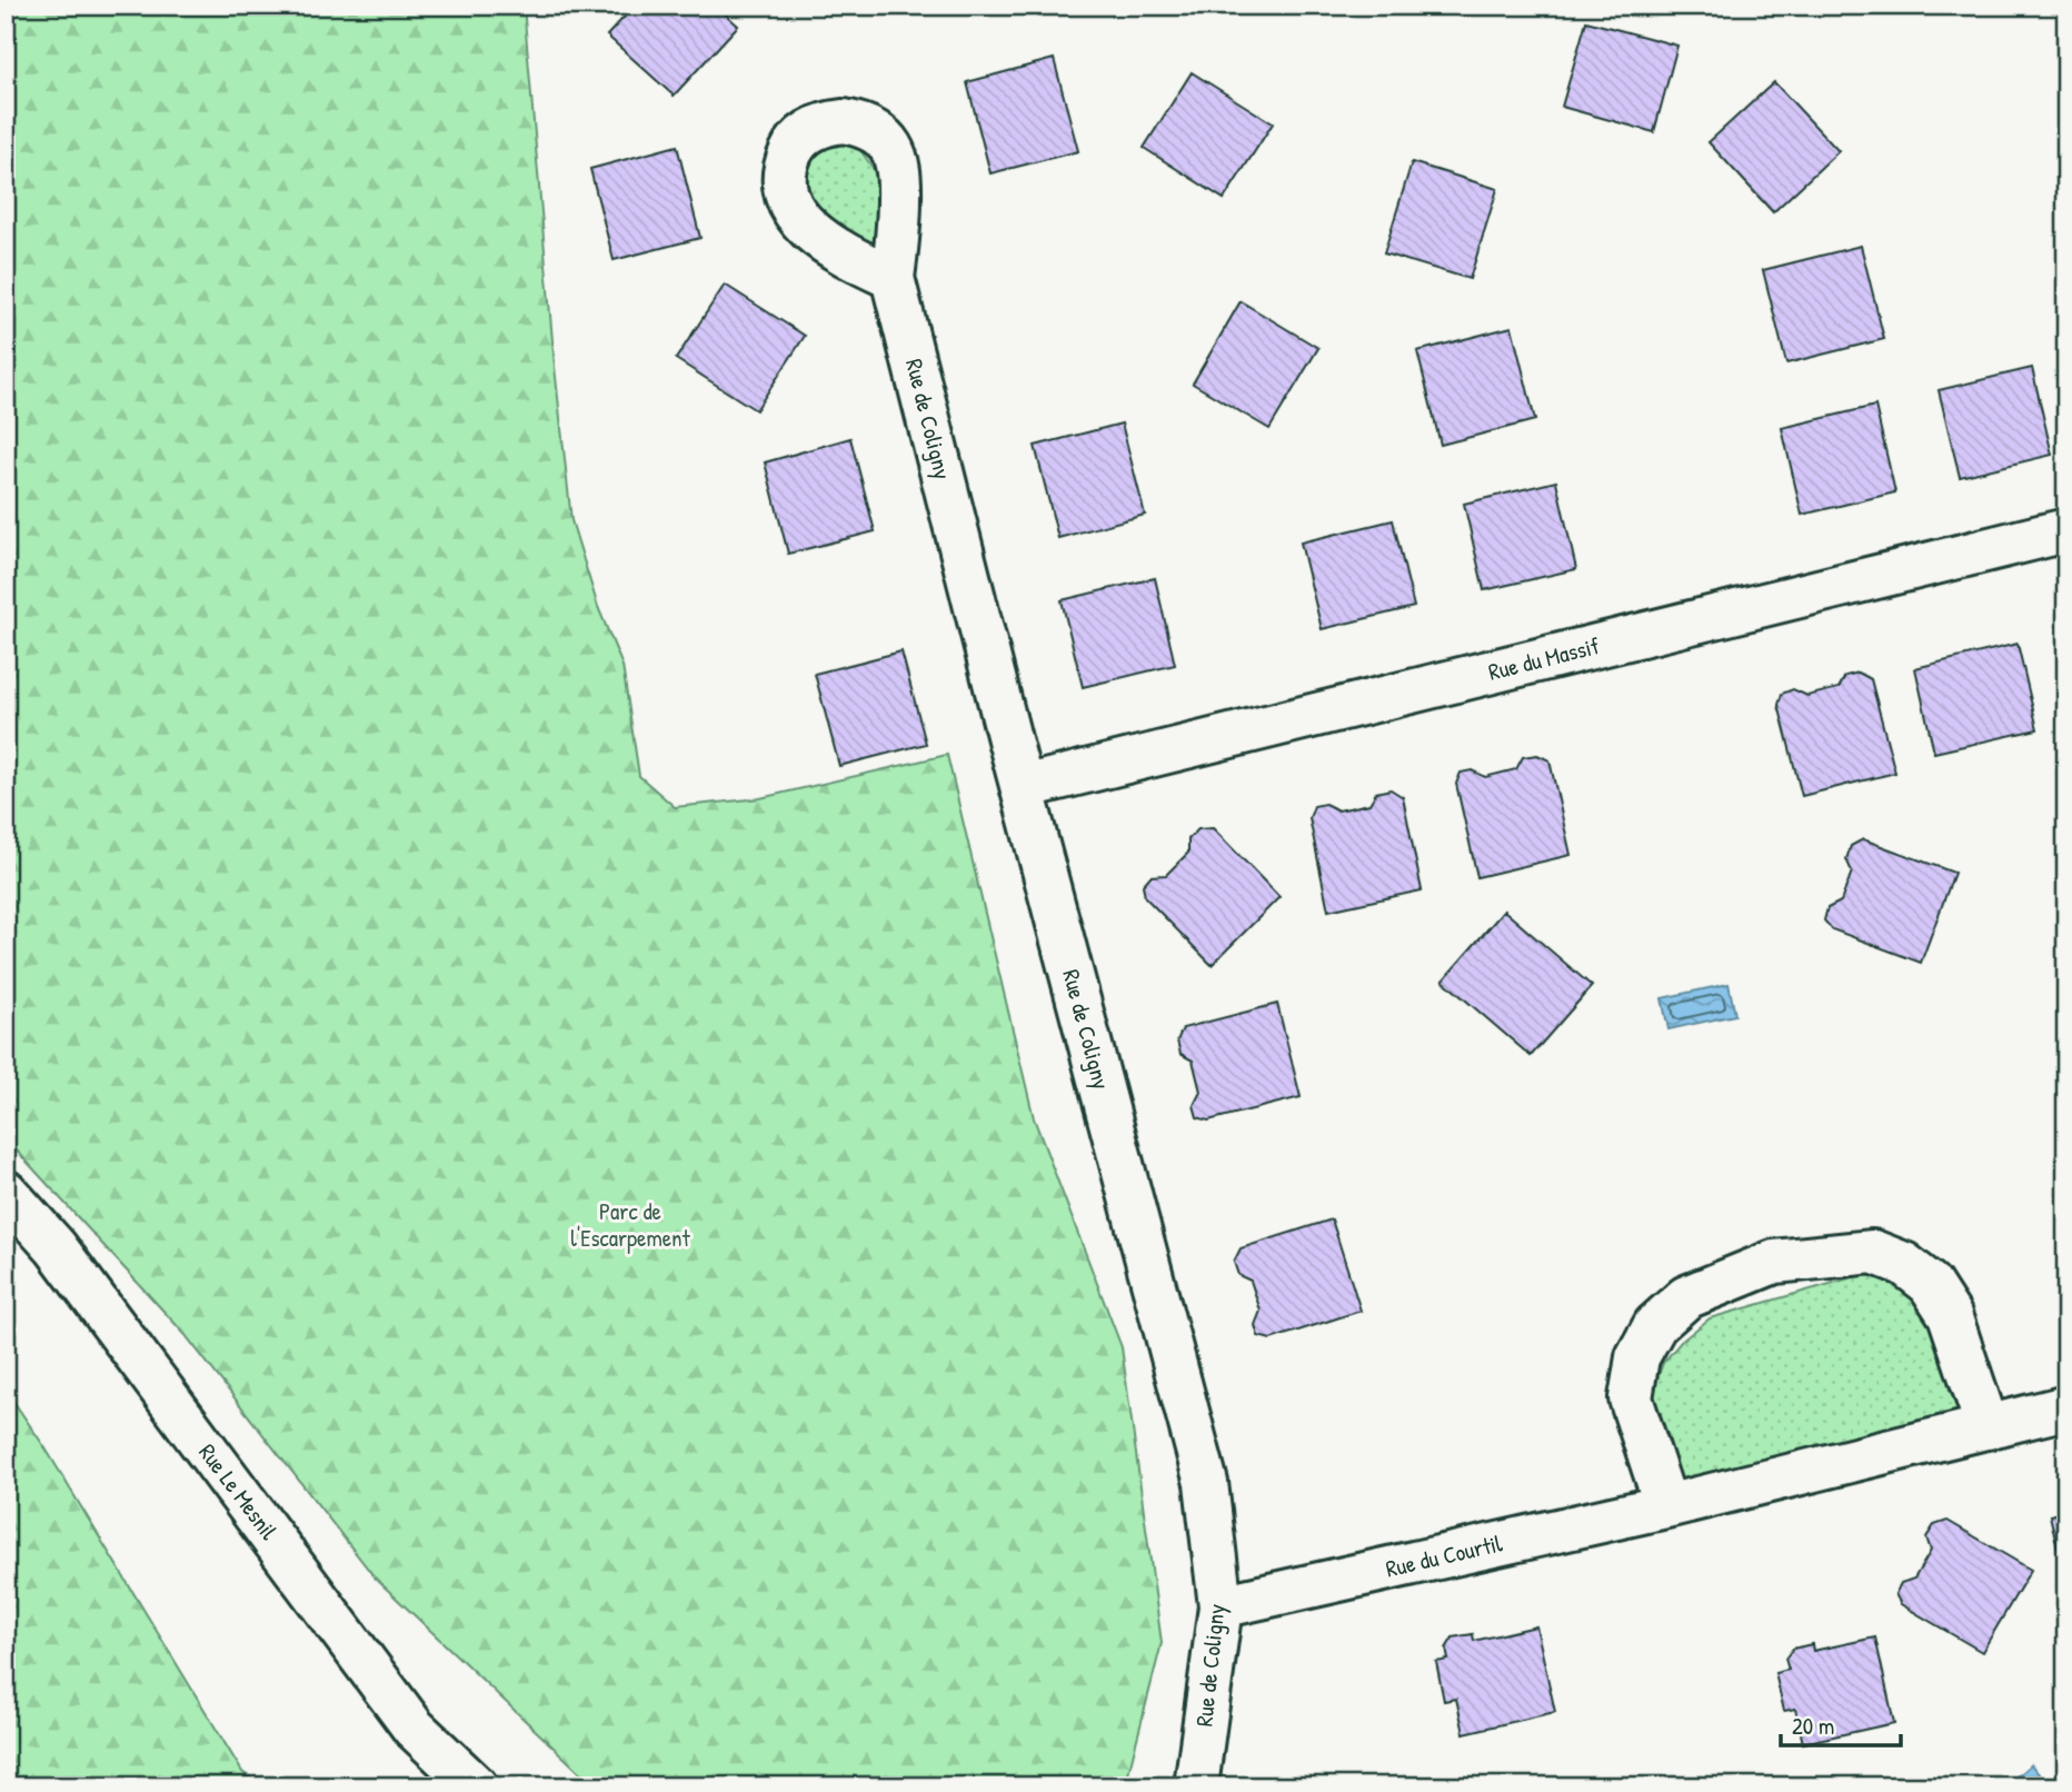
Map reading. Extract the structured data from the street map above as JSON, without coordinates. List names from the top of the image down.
{
  "streets": {
    "street": [
      "Rue de Coligny",
      "Rue du Massif",
      "Rue Le Mesnil",
      "Rue du Courtil"
    ]
  },
  "crossings": [
    ["Rue de Coligny", "Rue du Massif"],
    ["Rue de Coligny", "Rue du Courtil"]
  ],
  "parks": ["Parc de l'Escarpement"],
  "scale_bar": "20 m"
}
